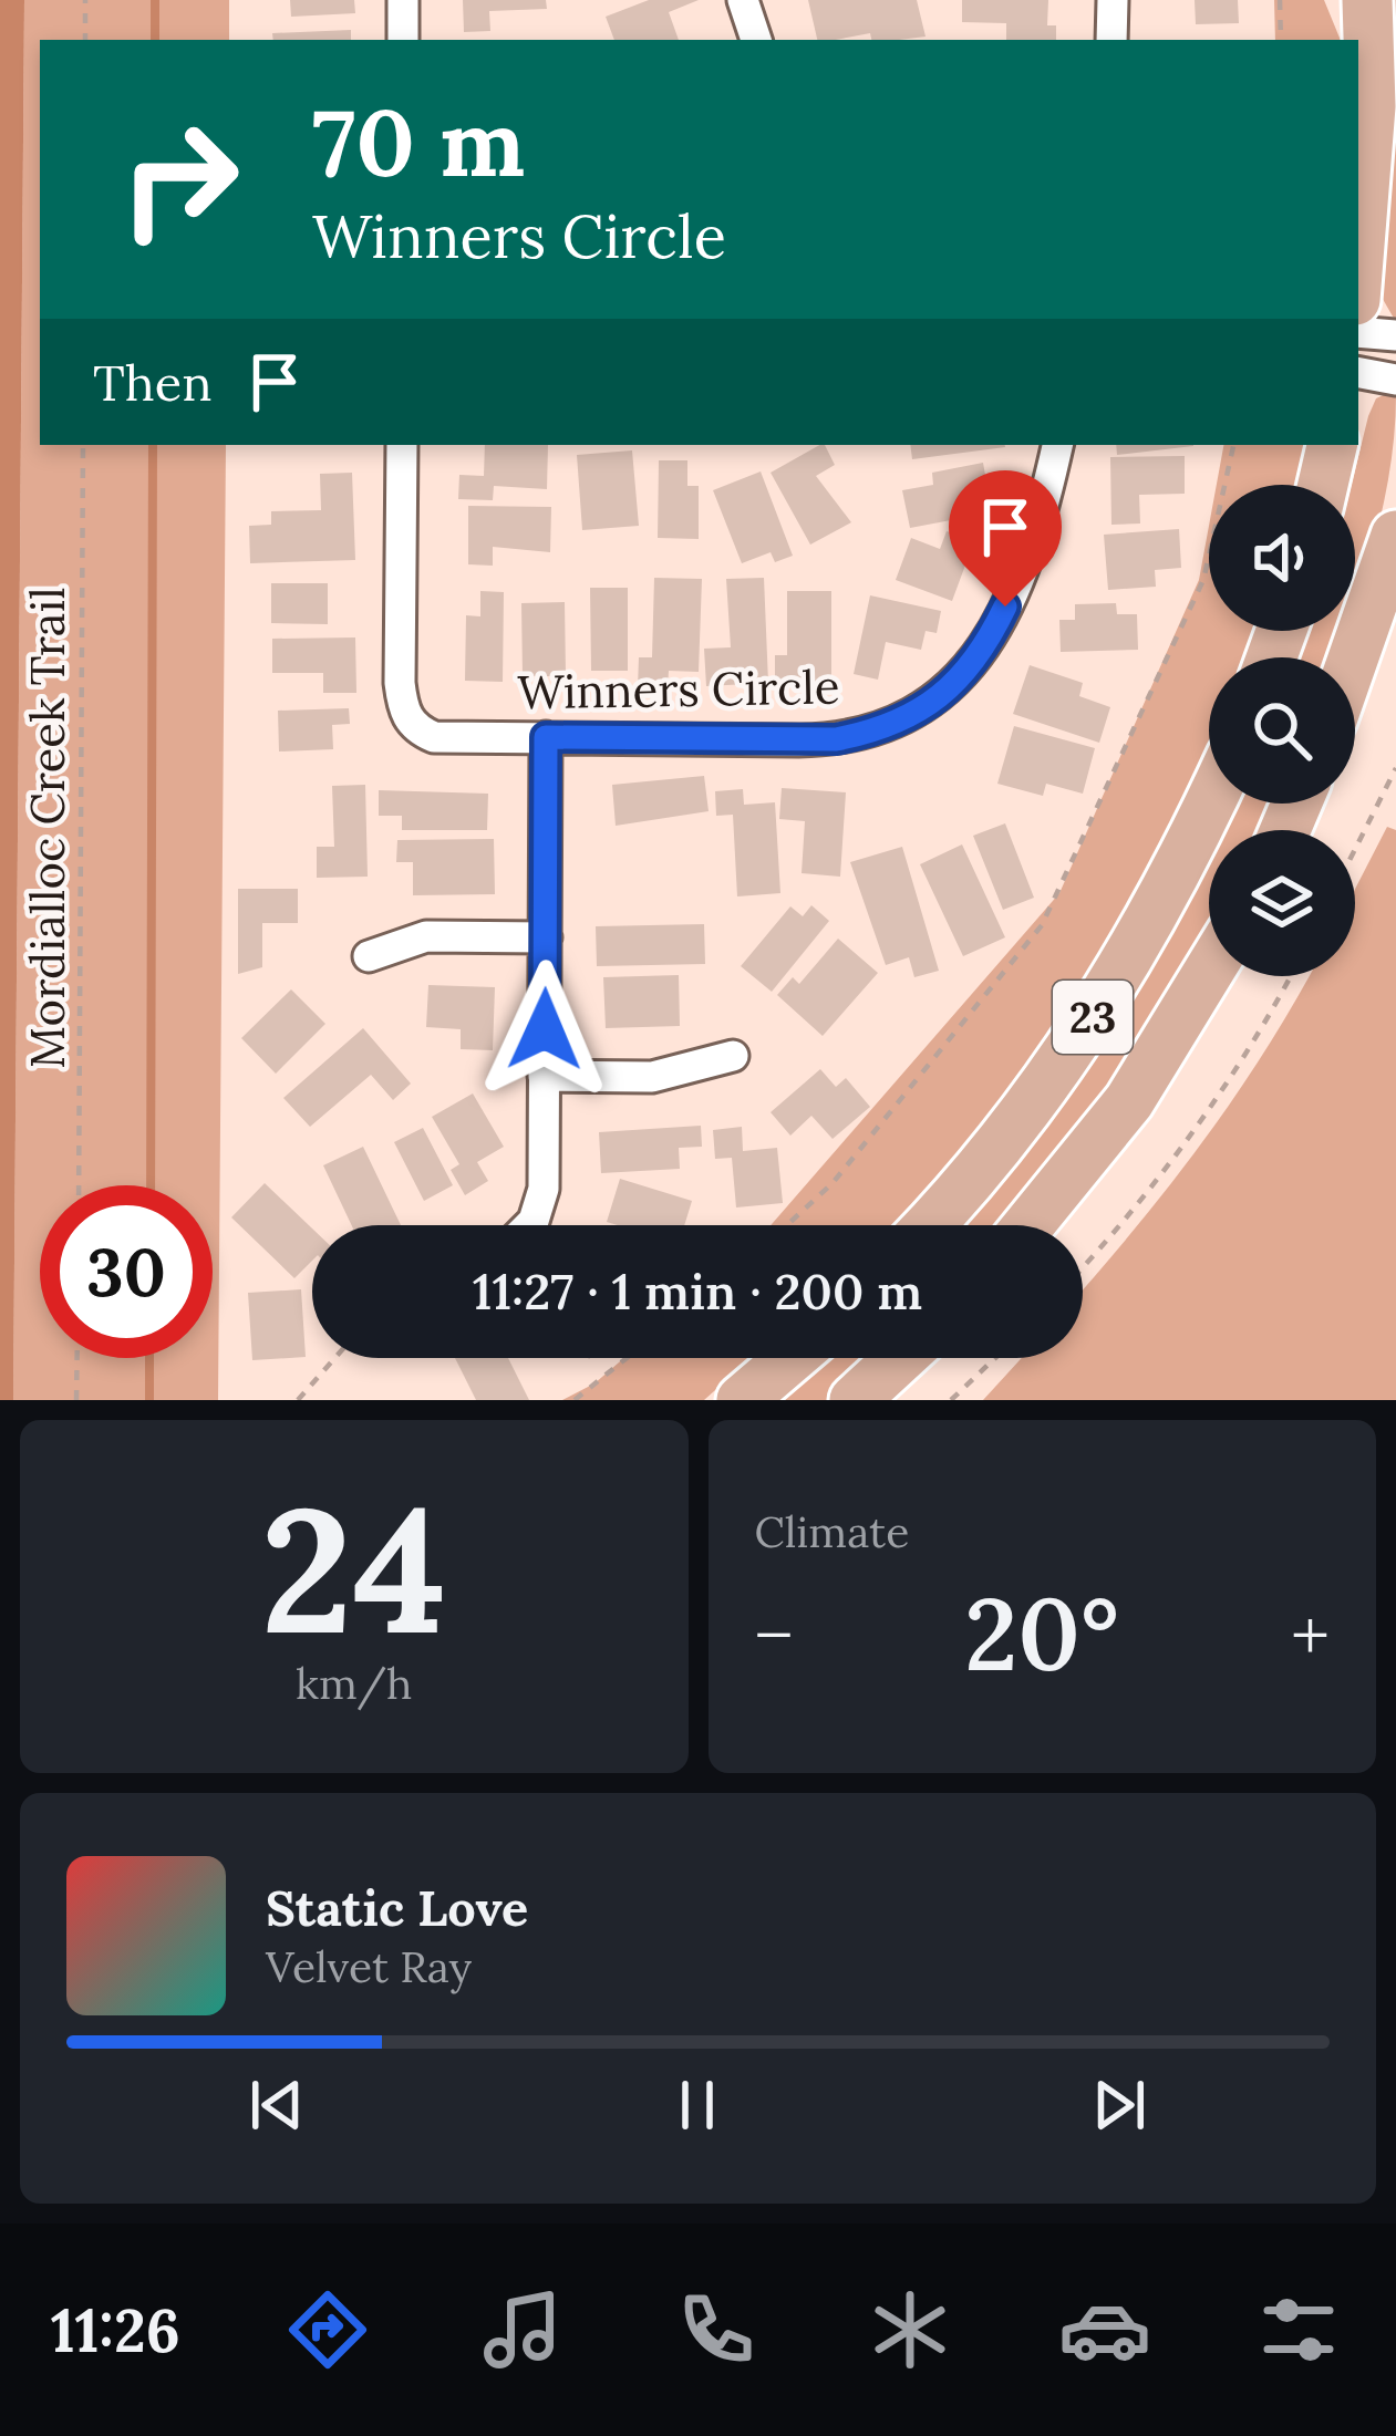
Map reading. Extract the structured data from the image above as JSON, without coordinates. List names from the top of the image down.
{
  "streets": {
    "main road": ["23"],
    "street": ["Winners Circle"],
    "path": ["Mordialloc Creek Trail"]
  },
  "page": {
    "turn": ["70 m", "Winners Circle"],
    "then": "Then",
    "limit": "30",
    "trip": "11:27 · 1 min · 200 m",
    "tile": [
      ["24", "km/h"],
      "Climate"
    ],
    "heat": ["−", "20°", "+"],
    "song": ["Static Love", "Velvet Ray"],
    "tabs": "11:26"
  }
}
